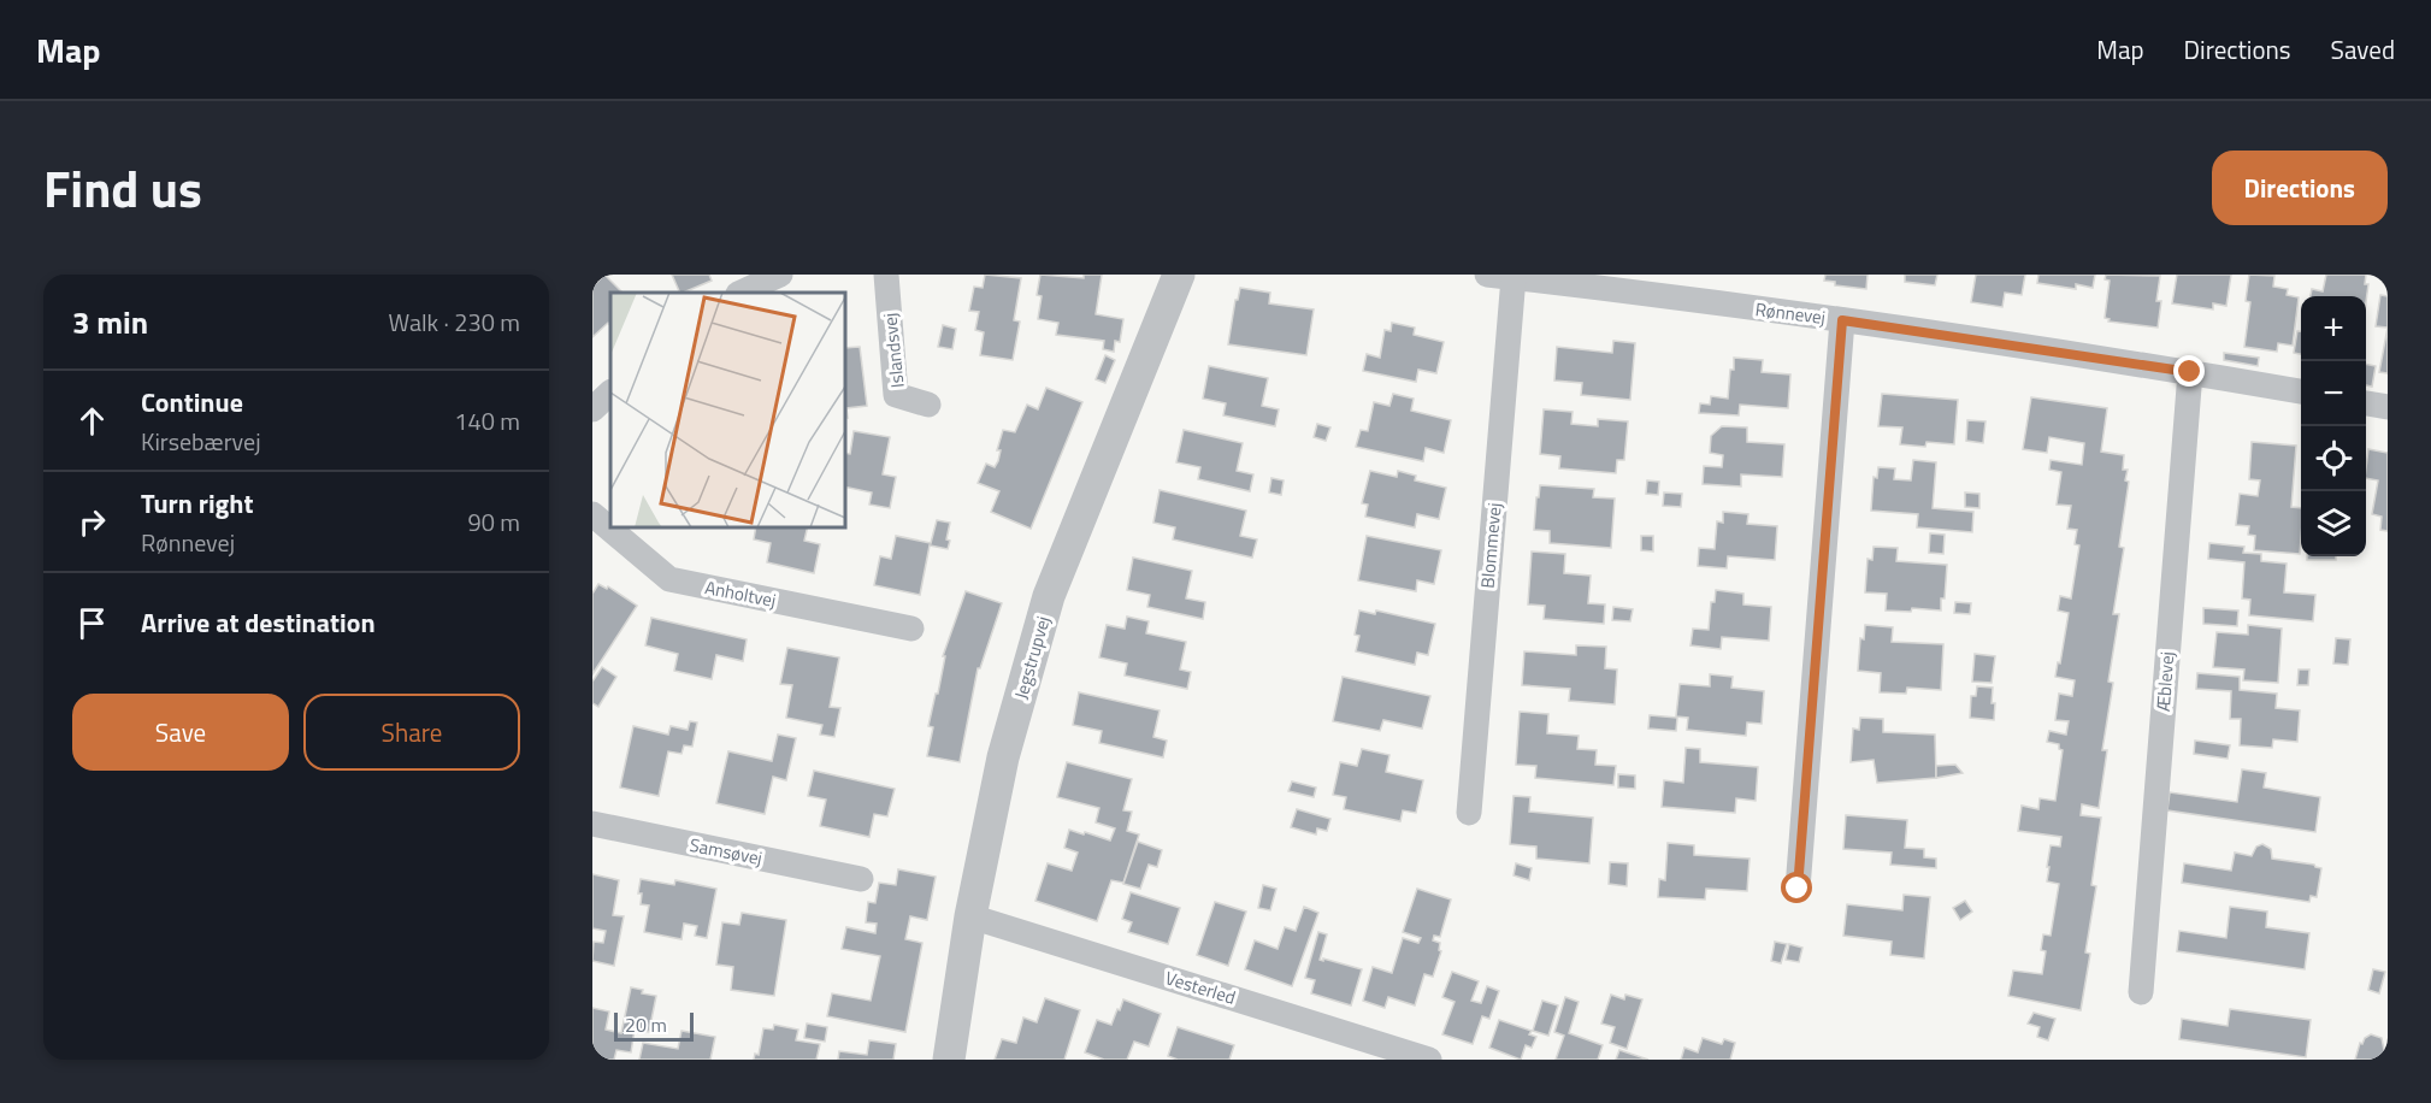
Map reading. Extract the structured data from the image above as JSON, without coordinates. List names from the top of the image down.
{
  "streets": {
    "street": [
      "Rønnevej",
      "Islandsvej",
      "Blommevej",
      "Anholtvej",
      "Jegstrupvej",
      "Æblevej",
      "Samsøvej",
      "Vesterled"
    ]
  },
  "crossings": [
    ["Rønnevej", "Blommevej"],
    ["Rønnevej", "Æblevej"],
    ["Jegstrupvej", "Vesterled"]
  ],
  "scale_bar": "20 m",
  "page": {
    "header": "Map",
    "nav": ["Map", "Directions", "Saved"],
    "title": "Find us",
    "buttons": [
      "Directions",
      ["Save", "Share"]
    ],
    "heading": ["3 min", "Walk · 230 m"],
    "map_buttons": ["+", "−"],
    "list": [
      ["Continue", "Kirsebærvej", "140 m"],
      ["Turn right", "Rønnevej", "90 m"],
      "Arrive at destination"
    ],
    "scale": "20 m"
  }
}
